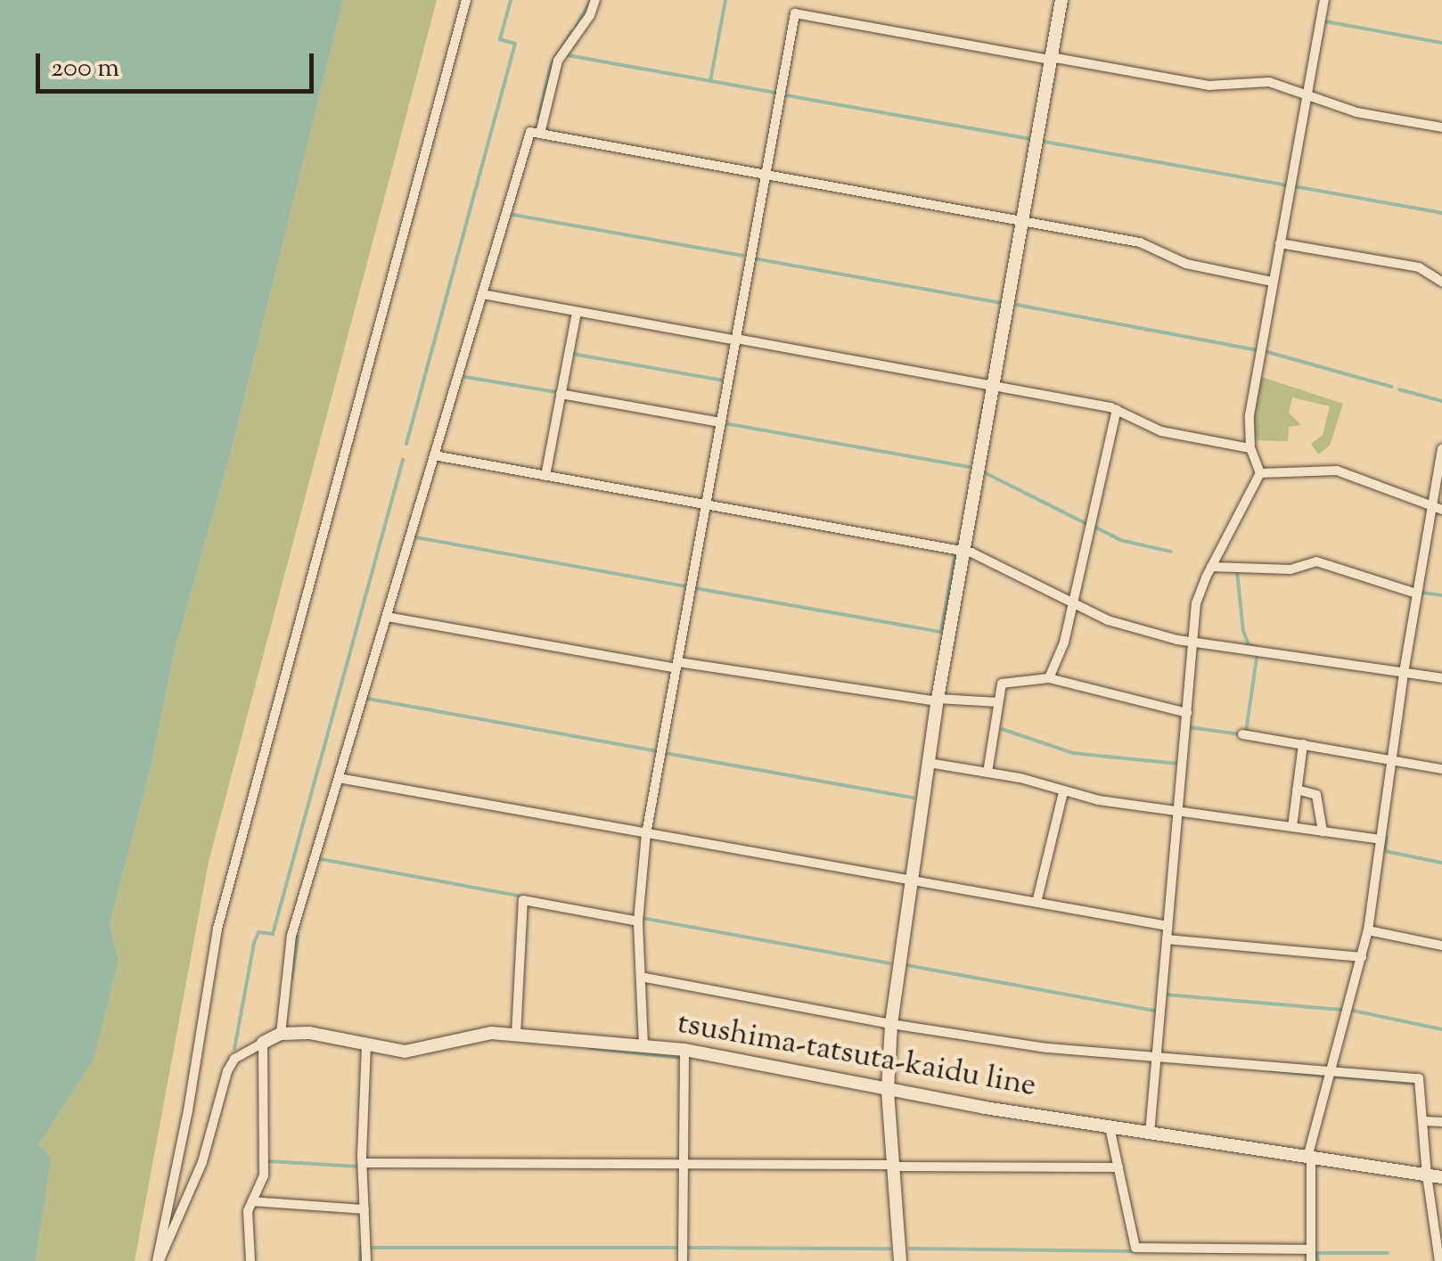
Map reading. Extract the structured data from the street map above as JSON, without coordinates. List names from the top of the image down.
{
  "streets": {
    "street": ["tsushima-tatsuta-kaidu line"]
  },
  "scale_bar": "200 m"
}
